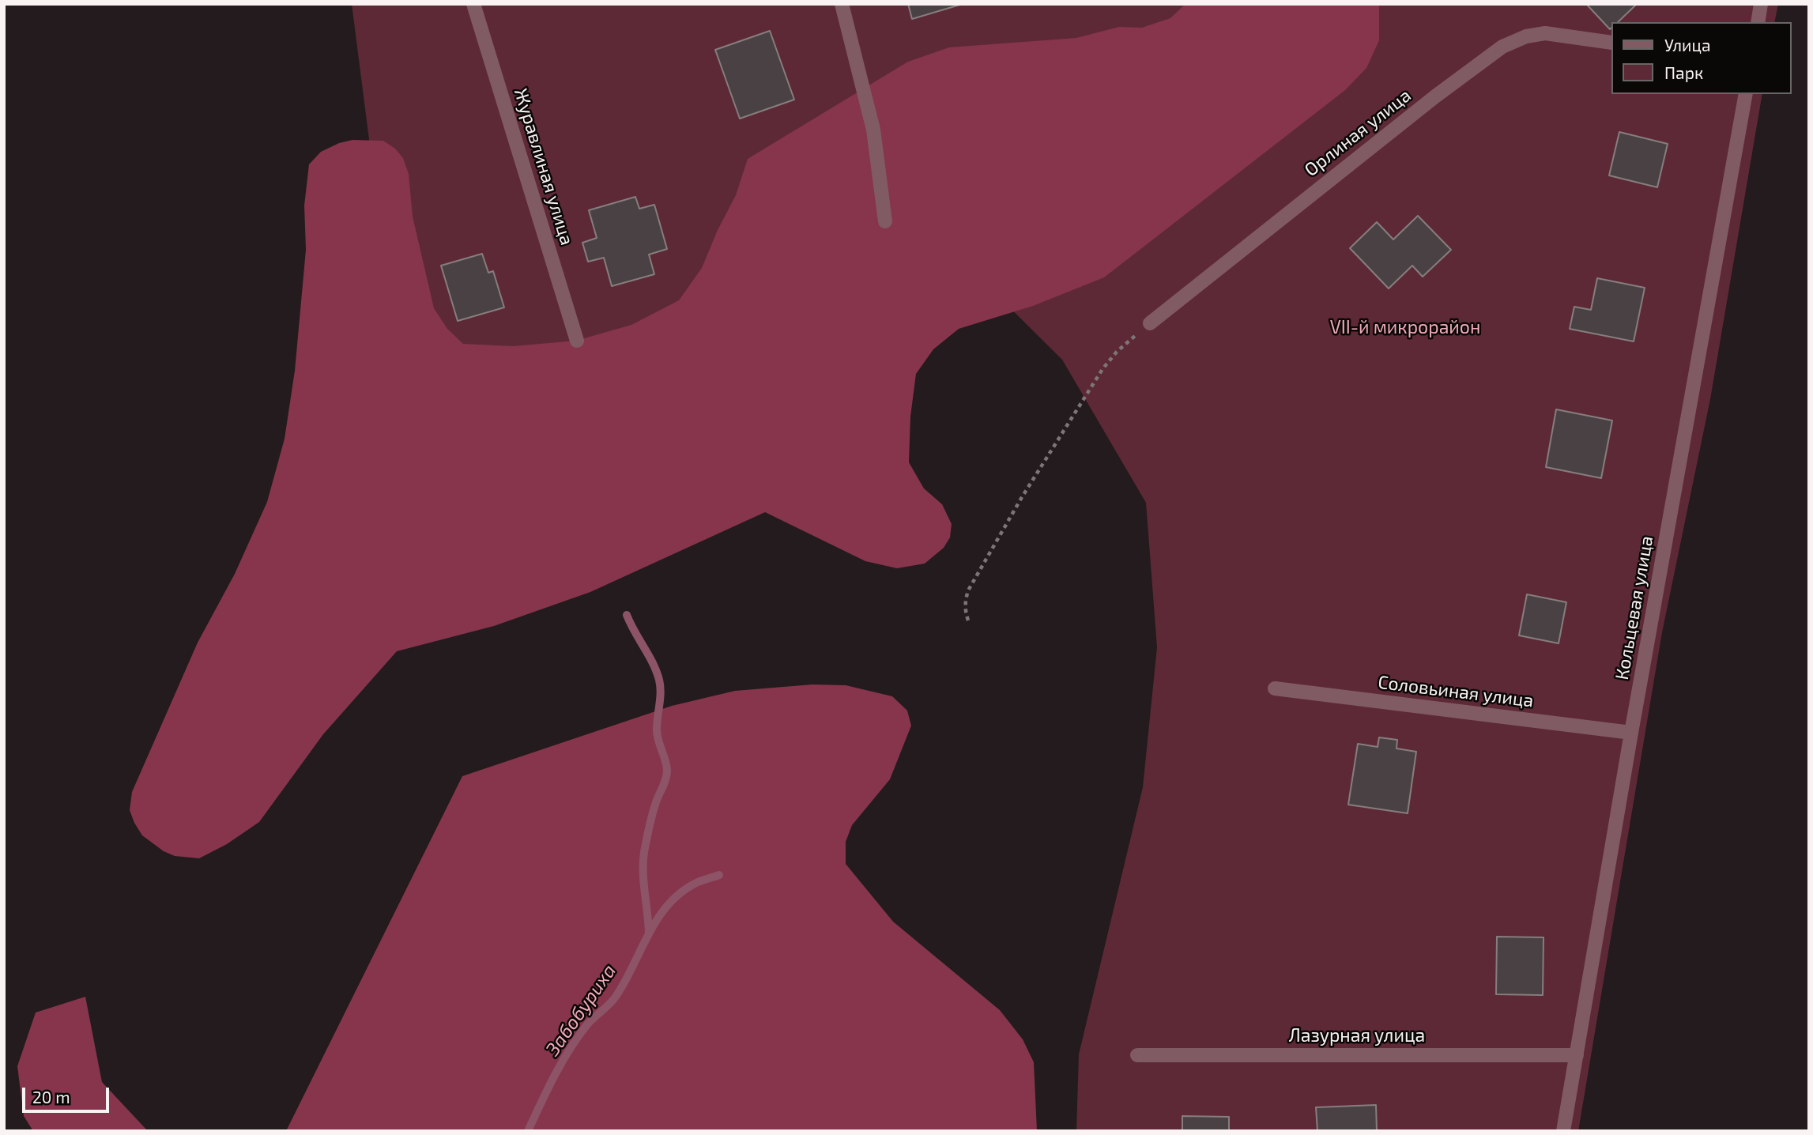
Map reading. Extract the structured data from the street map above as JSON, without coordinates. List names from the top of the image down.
{
  "streets": {
    "street": [
      "Орлиная улица",
      "Журавлиная улица",
      "Кольцевая улица",
      "Соловьиная улица",
      "Лазурная улица"
    ]
  },
  "crossings": [
    ["Кольцевая улица", "Соловьиная улица"],
    ["Кольцевая улица", "Лазурная улица"]
  ],
  "water": ["Забобуриха"],
  "parks": ["VII-й микрорайон"],
  "legend": ["Улица", "Парк"],
  "scale_bar": "20 m"
}
